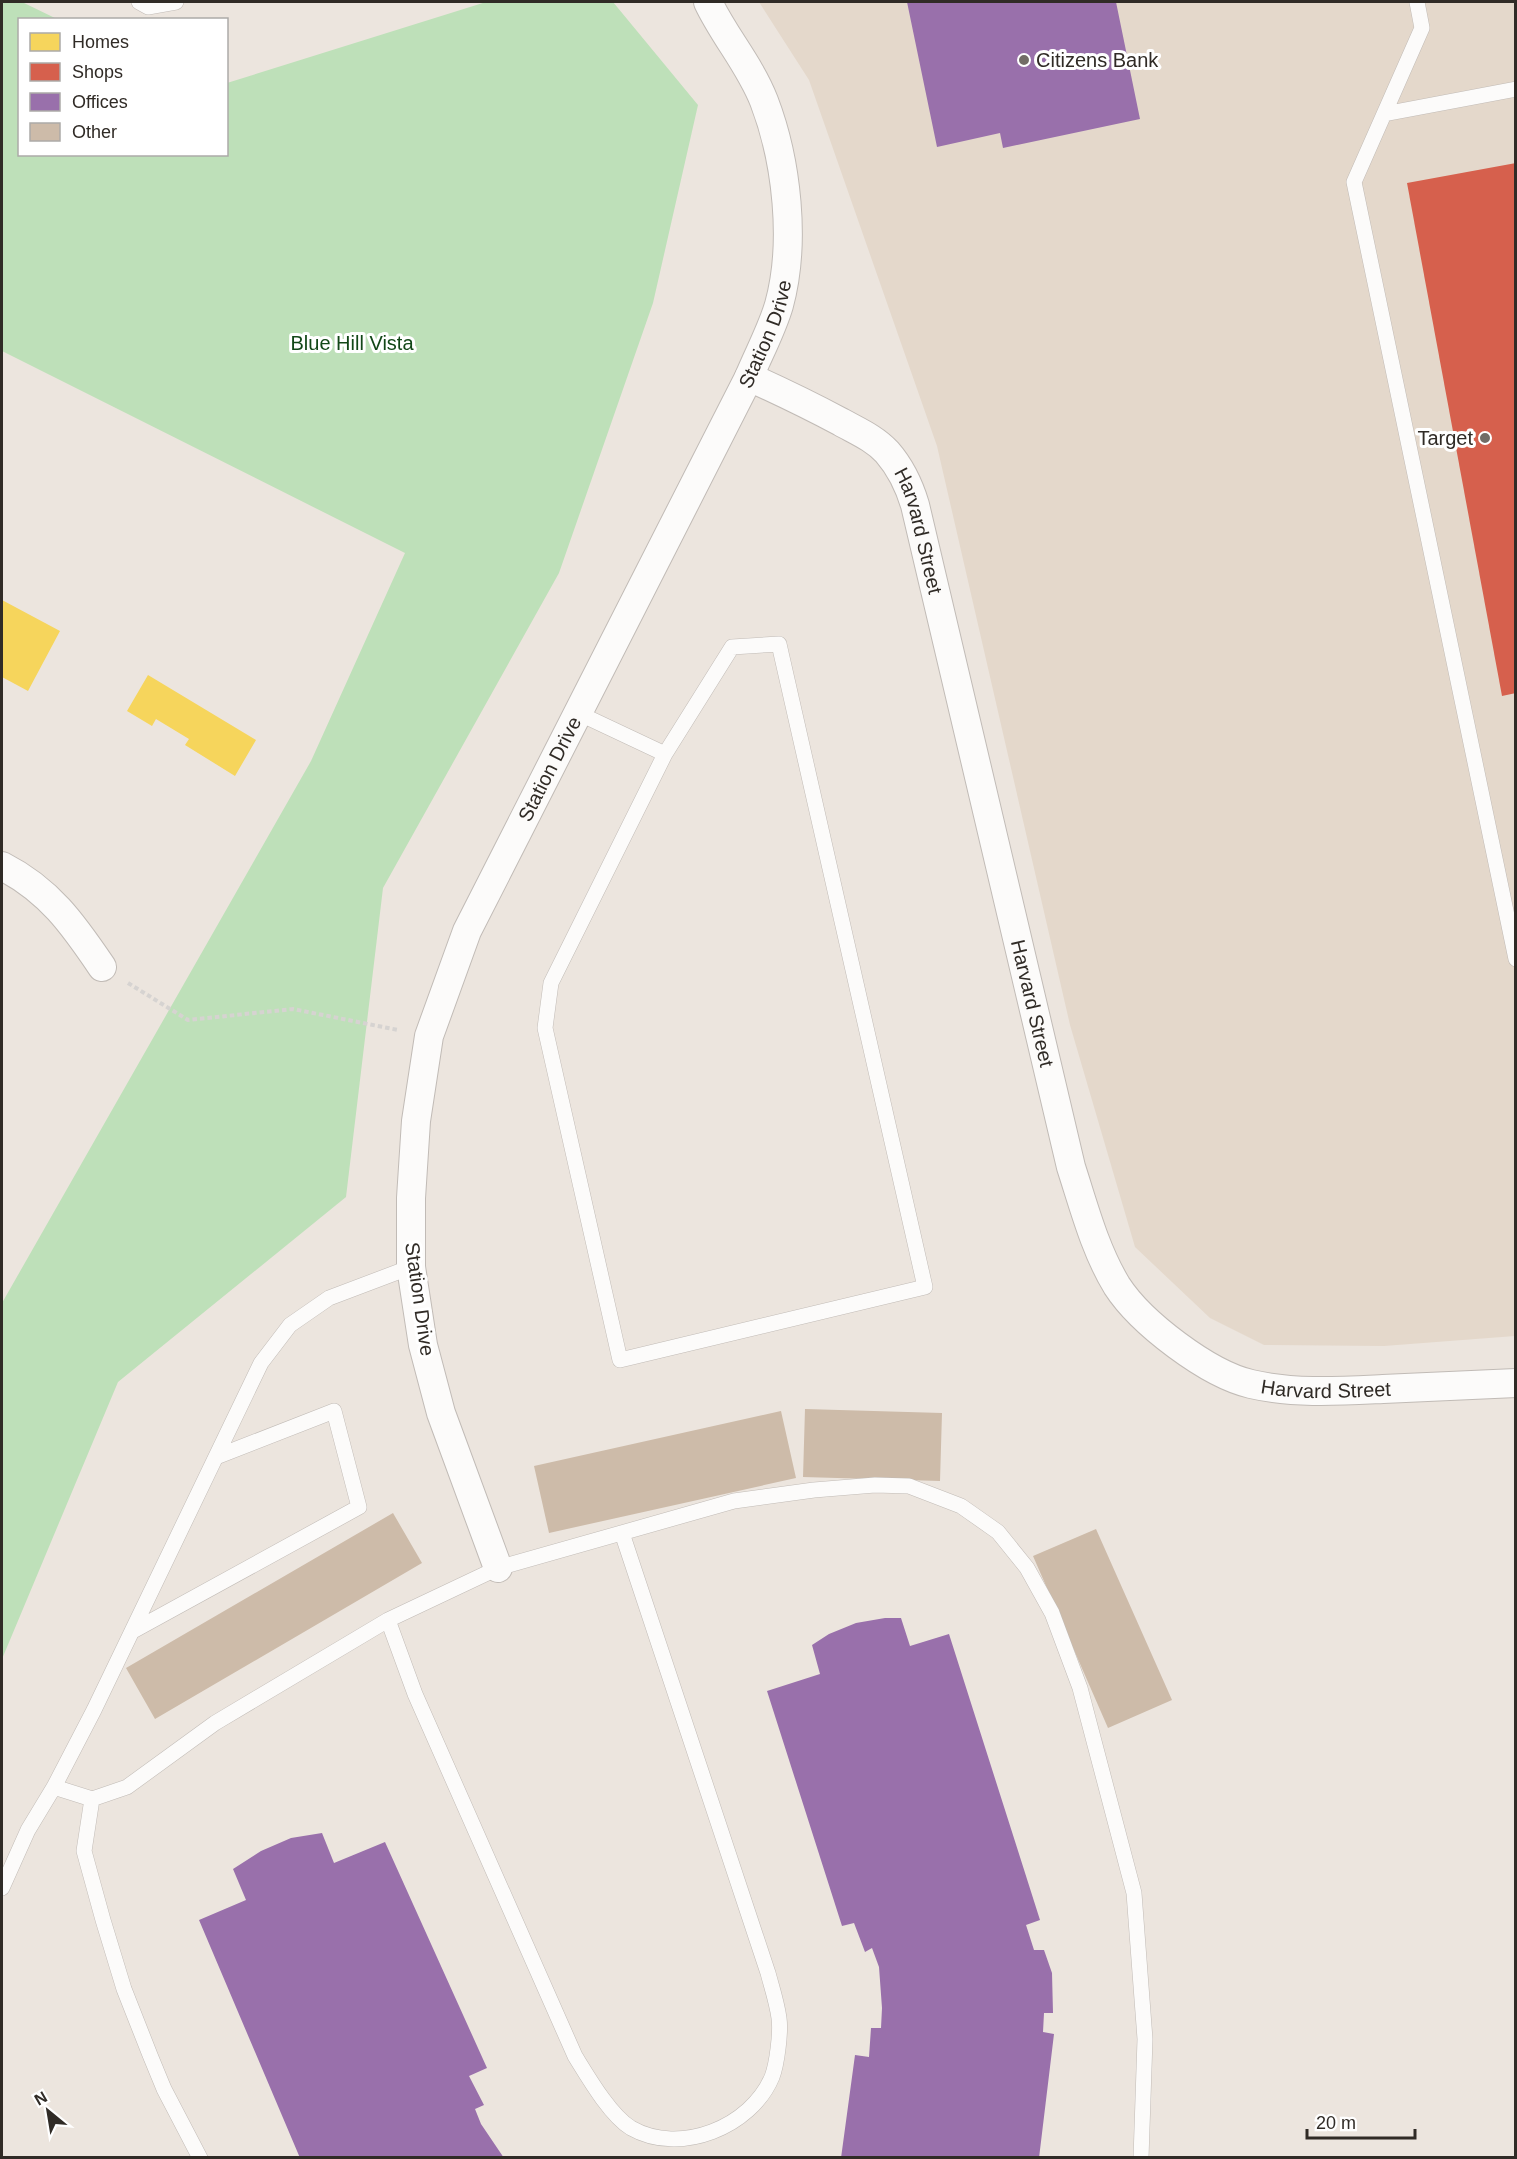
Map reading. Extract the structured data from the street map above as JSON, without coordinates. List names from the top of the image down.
{
  "streets": {
    "street": ["Station Drive", "Harvard Street"]
  },
  "crossings": [
    ["Station Drive", "Harvard Street"]
  ],
  "parks": ["Blue Hill Vista"],
  "places": ["Citizens Bank", "Target"],
  "legend": [
    "Homes",
    "Shops",
    "Offices",
    "Other"
  ],
  "scale_bar": "20 m",
  "north": "top left"
}
